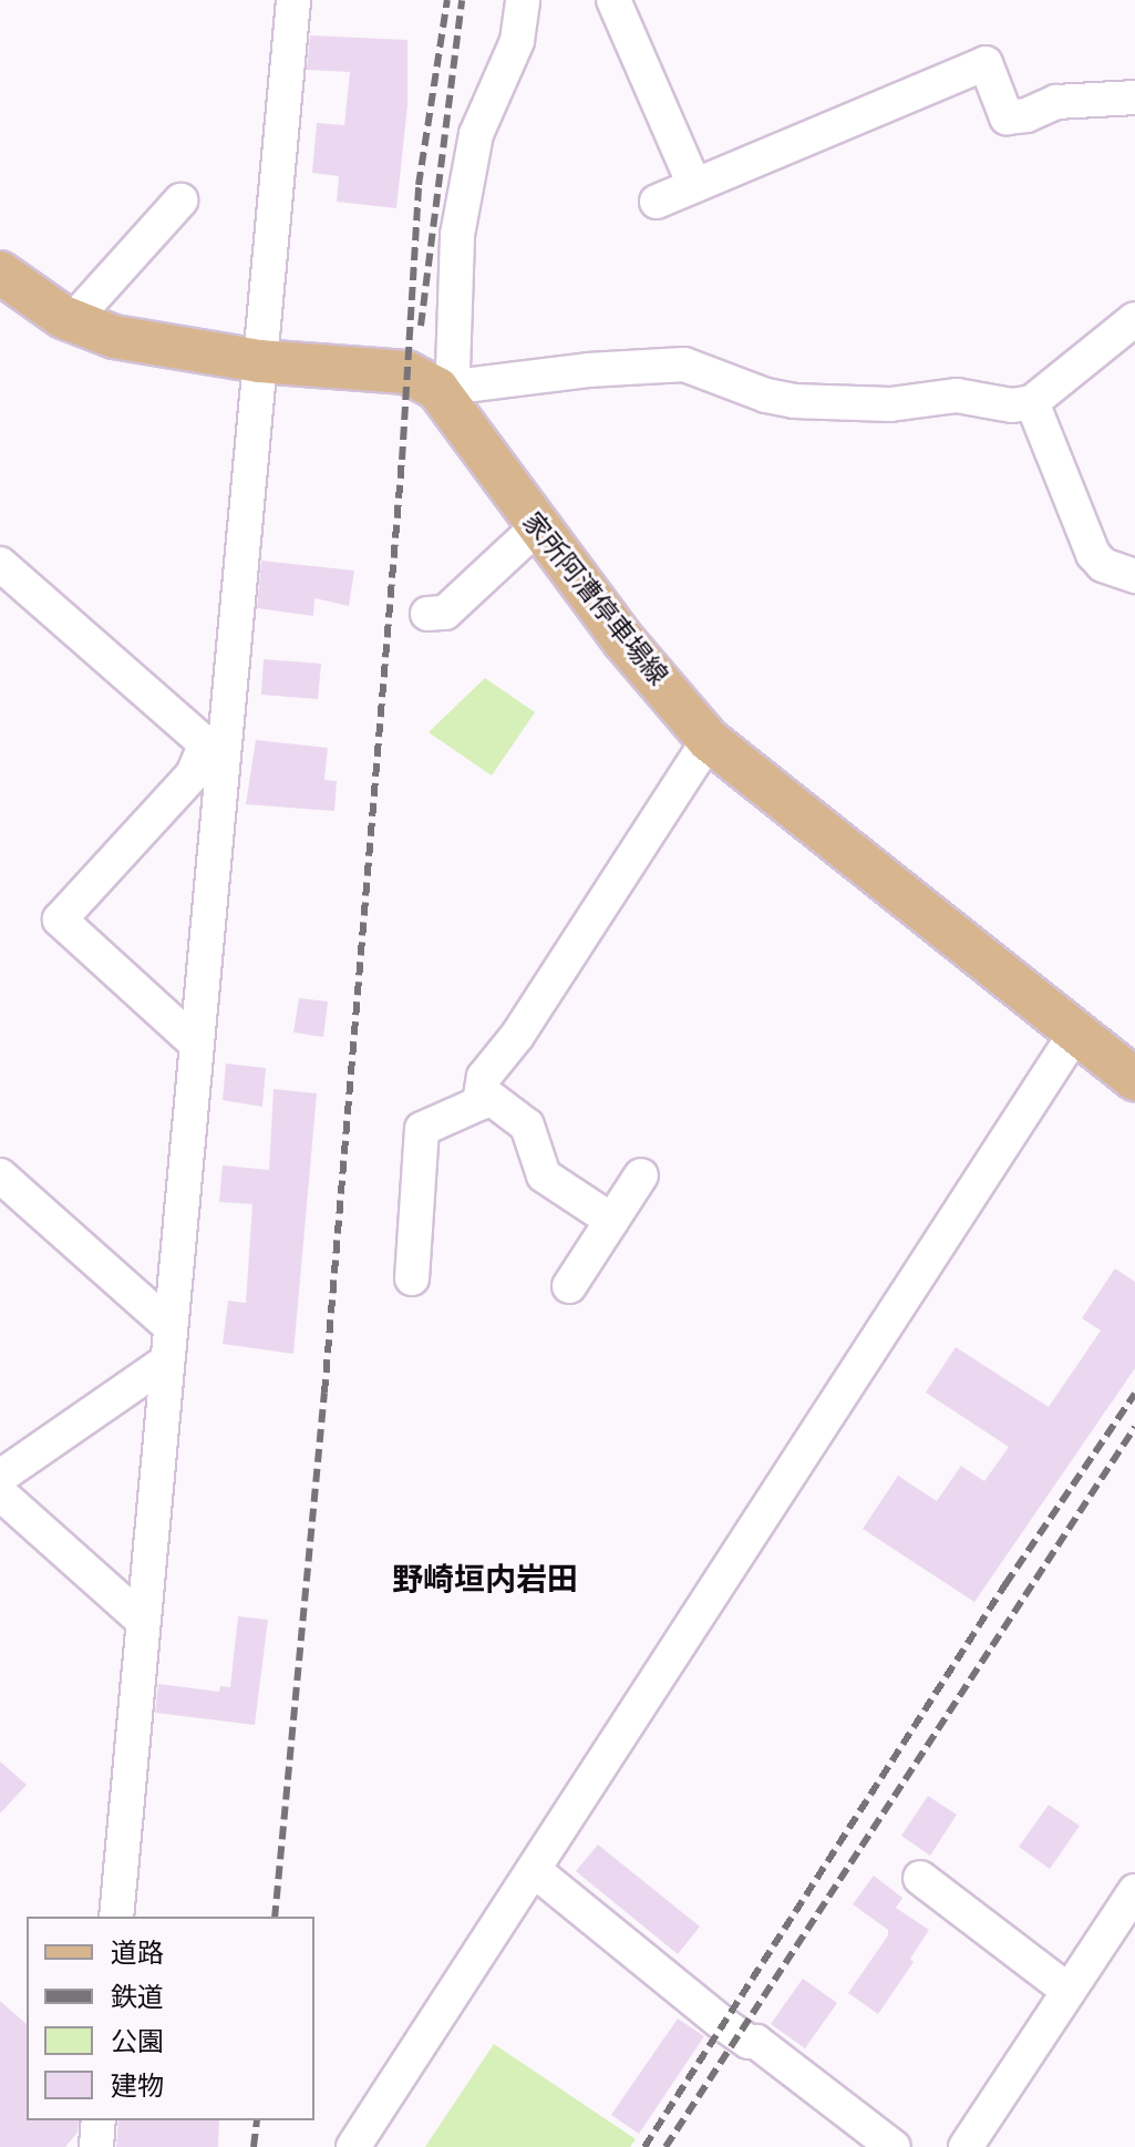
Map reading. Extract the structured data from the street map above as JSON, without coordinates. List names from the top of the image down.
{
  "streets": {
    "main road": ["家所阿漕停車場線"]
  },
  "districts": ["野崎垣内岩田"],
  "legend": [
    "道路",
    "鉄道",
    "公園",
    "建物"
  ]
}
